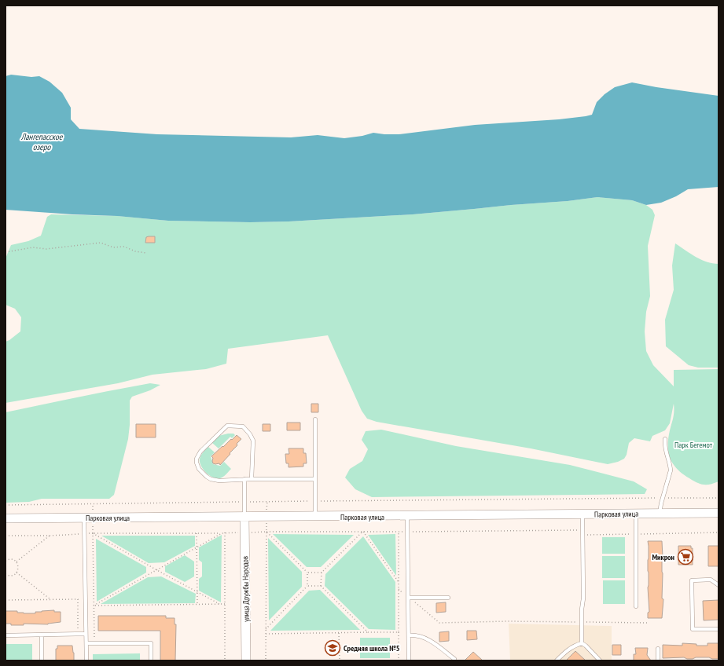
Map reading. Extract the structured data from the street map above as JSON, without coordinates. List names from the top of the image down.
{
  "streets": {
    "street": ["Парковая улица", "улица Дружбы Народов"]
  },
  "crossings": [
    ["Парковая улица", "улица Дружбы Народов"]
  ],
  "water": ["Лангепасское озеро"],
  "parks": ["Парк Бегемот"],
  "places": {
    "supermarket": ["Микрон"],
    "school or university": ["Средняя школа №5"]
  }
}
